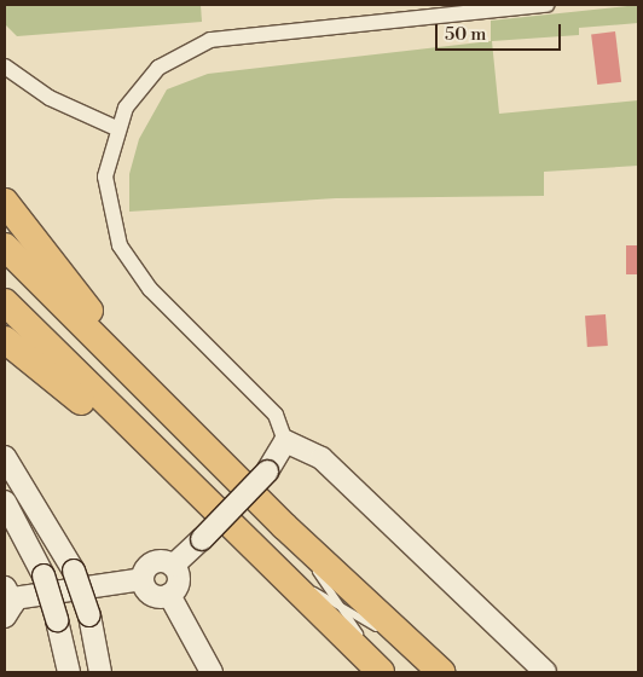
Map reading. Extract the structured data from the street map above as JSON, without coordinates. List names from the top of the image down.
{
  "scale_bar": "50 m"
}
